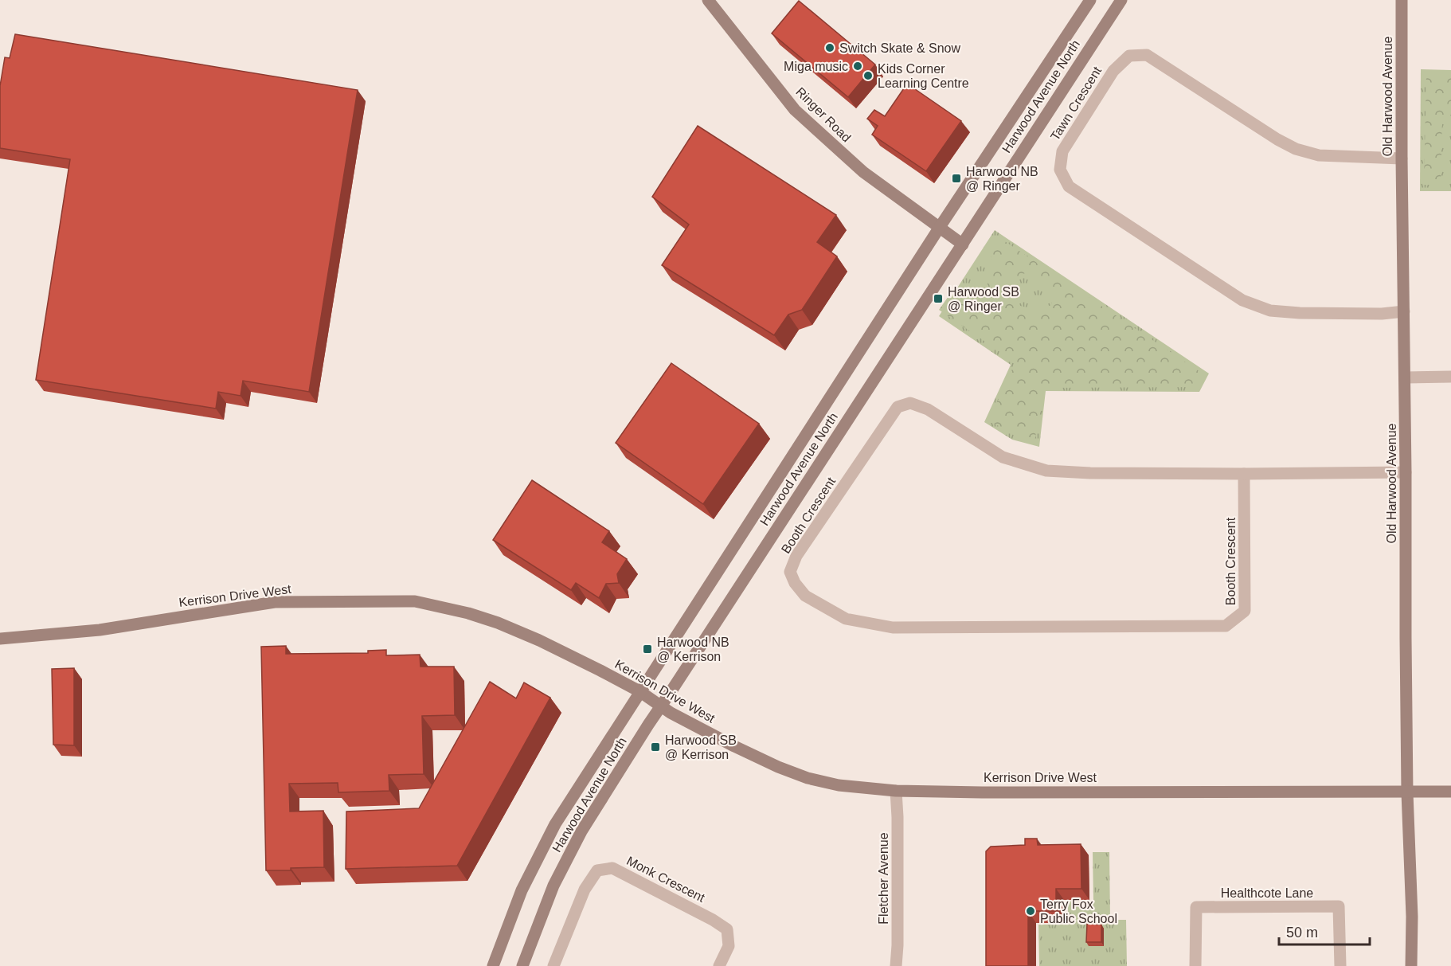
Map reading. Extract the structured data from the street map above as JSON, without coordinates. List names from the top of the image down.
{
  "streets": {
    "street": [
      "Harwood Avenue North",
      "Old Harwood Avenue",
      "Tawn Crescent",
      "Ringer Road",
      "Booth Crescent",
      "Kerrison Drive West",
      "Fletcher Avenue",
      "Monk Crescent",
      "Healthcote Lane"
    ]
  },
  "crossings": [
    ["Harwood Avenue North", "Ringer Road"],
    ["Harwood Avenue North", "Kerrison Drive West"],
    ["Old Harwood Avenue", "Tawn Crescent"],
    ["Old Harwood Avenue", "Booth Crescent"],
    ["Old Harwood Avenue", "Kerrison Drive West"],
    ["Kerrison Drive West", "Fletcher Avenue"]
  ],
  "places": {
    "other": [
      "Switch Skate & Snow",
      "Miga music",
      "Kids Corner Learning Centre",
      "Terry Fox Public School"
    ],
    "transit": [
      "Harwood NB @ Ringer",
      "Harwood SB @ Ringer",
      "Harwood NB @ Kerrison",
      "Harwood SB @ Kerrison"
    ]
  },
  "scale_bar": "50 m"
}
